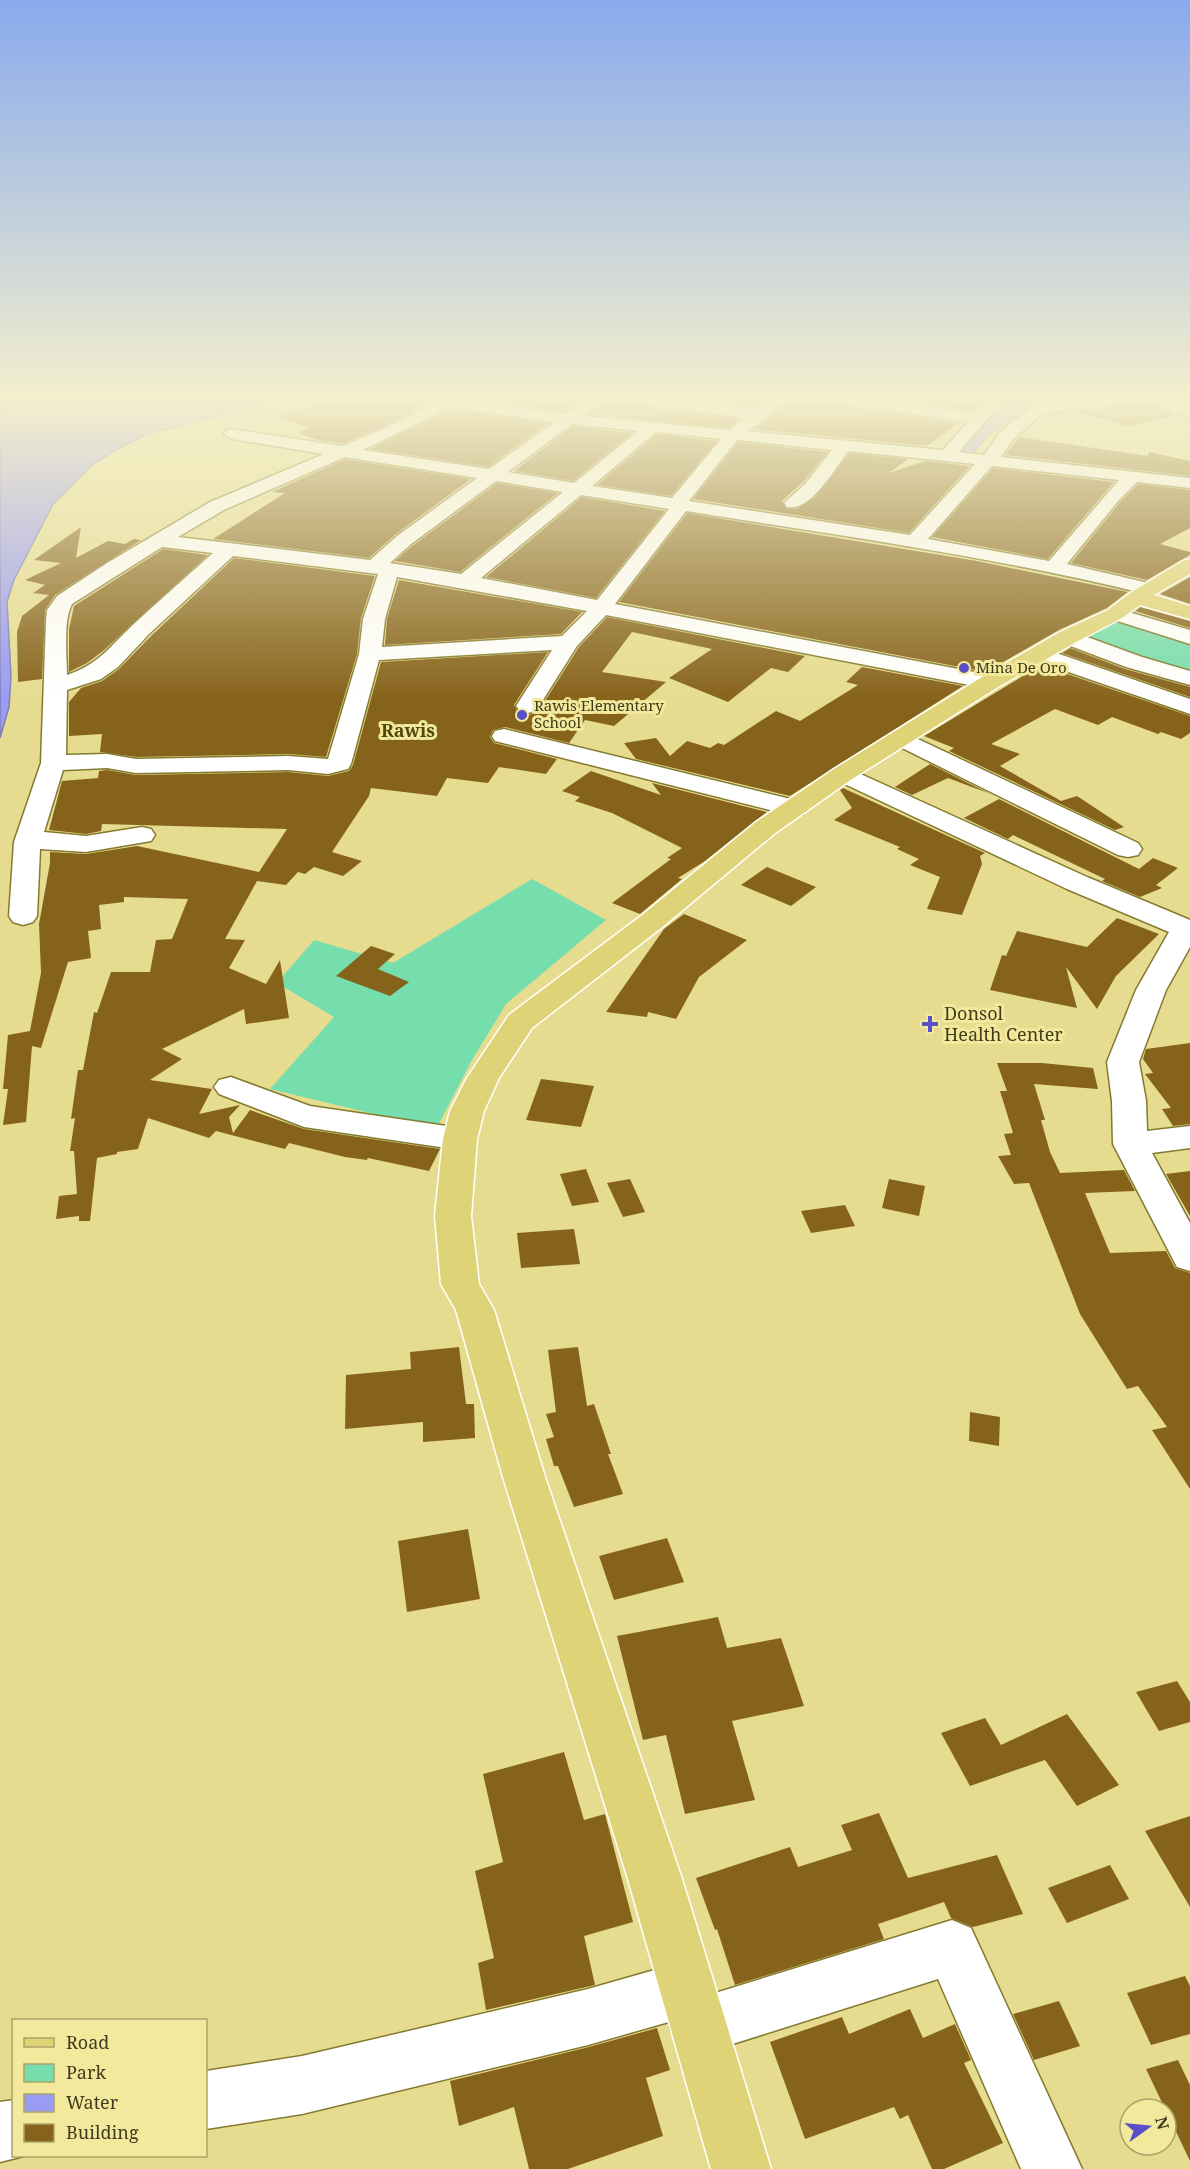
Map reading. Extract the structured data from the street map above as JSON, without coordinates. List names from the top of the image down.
{
  "districts": ["Rawis"],
  "places": {
    "other": ["Mina De Oro", "Rawis Elementary School"],
    "health": ["Donsol Health Center"]
  },
  "legend": [
    "Road",
    "Park",
    "Water",
    "Building"
  ],
  "north": "right"
}
